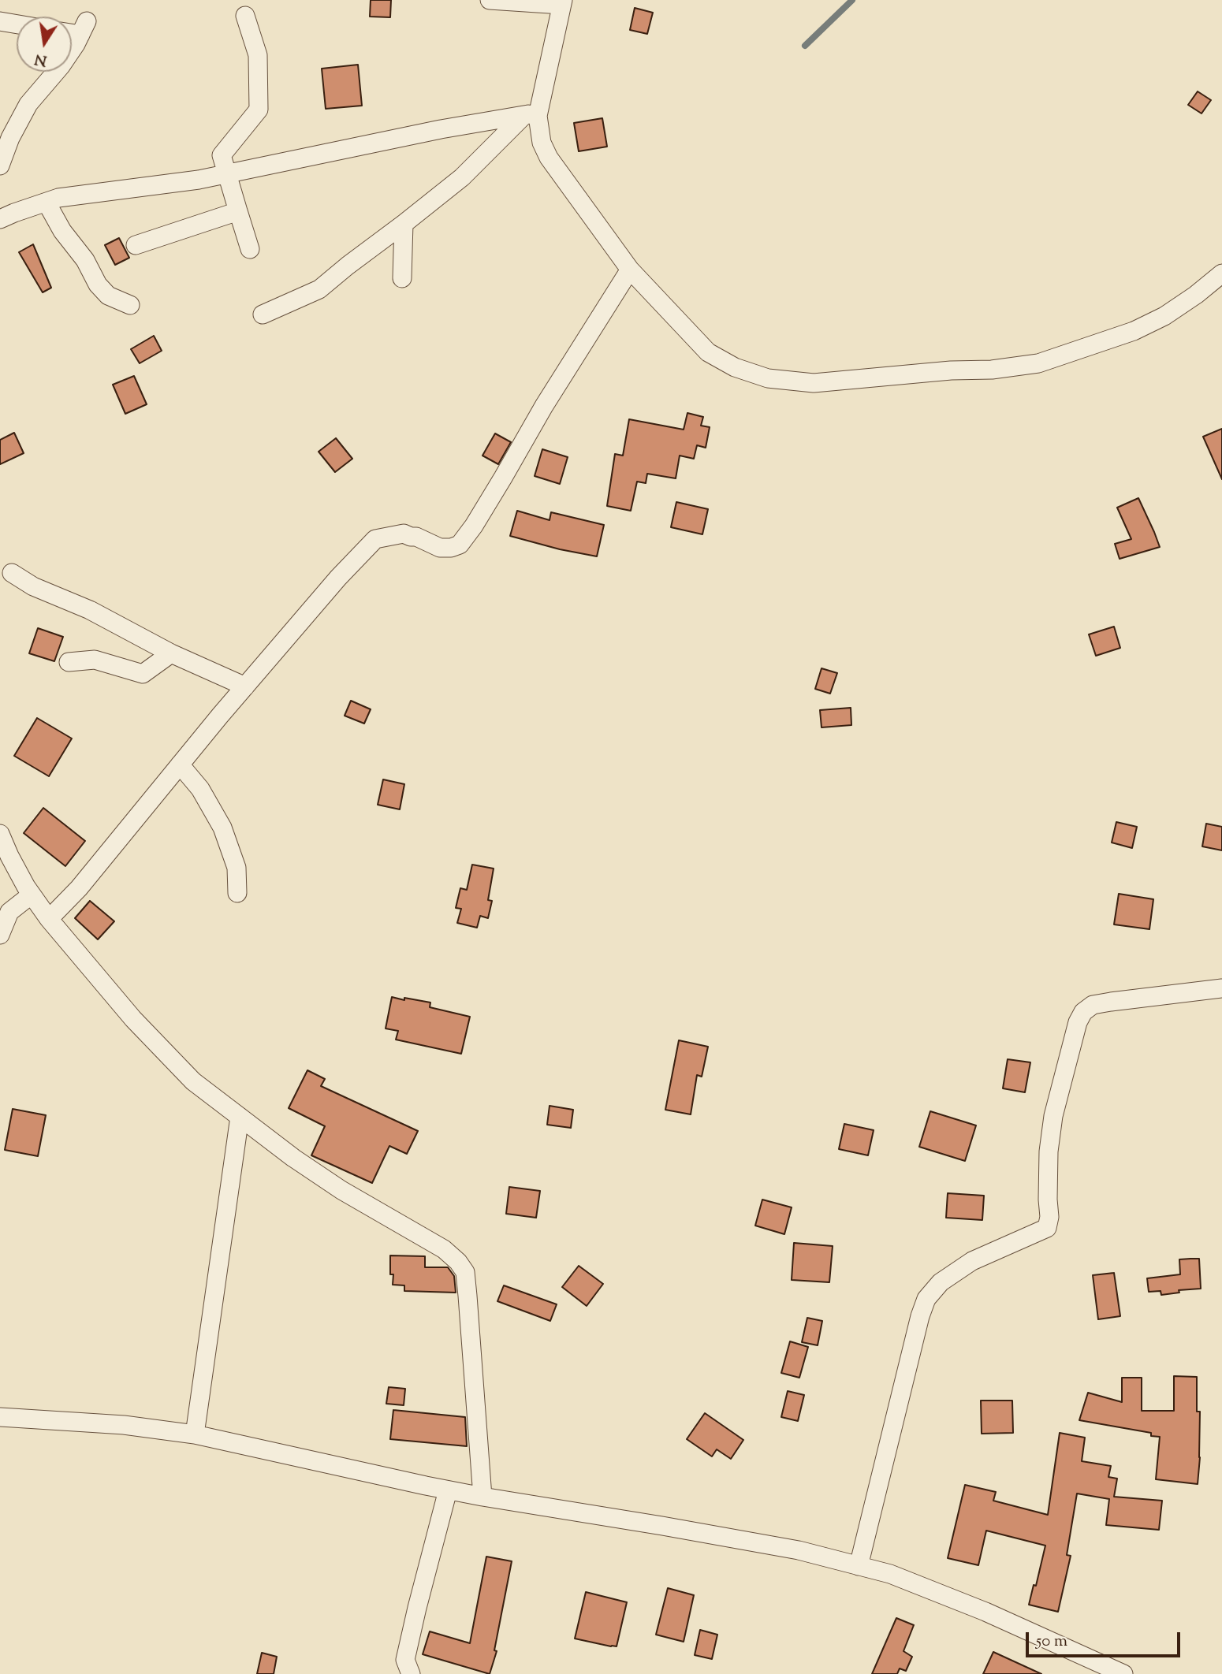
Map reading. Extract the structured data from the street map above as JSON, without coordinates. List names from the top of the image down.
{
  "scale_bar": "50 m",
  "north": "bottom"
}
